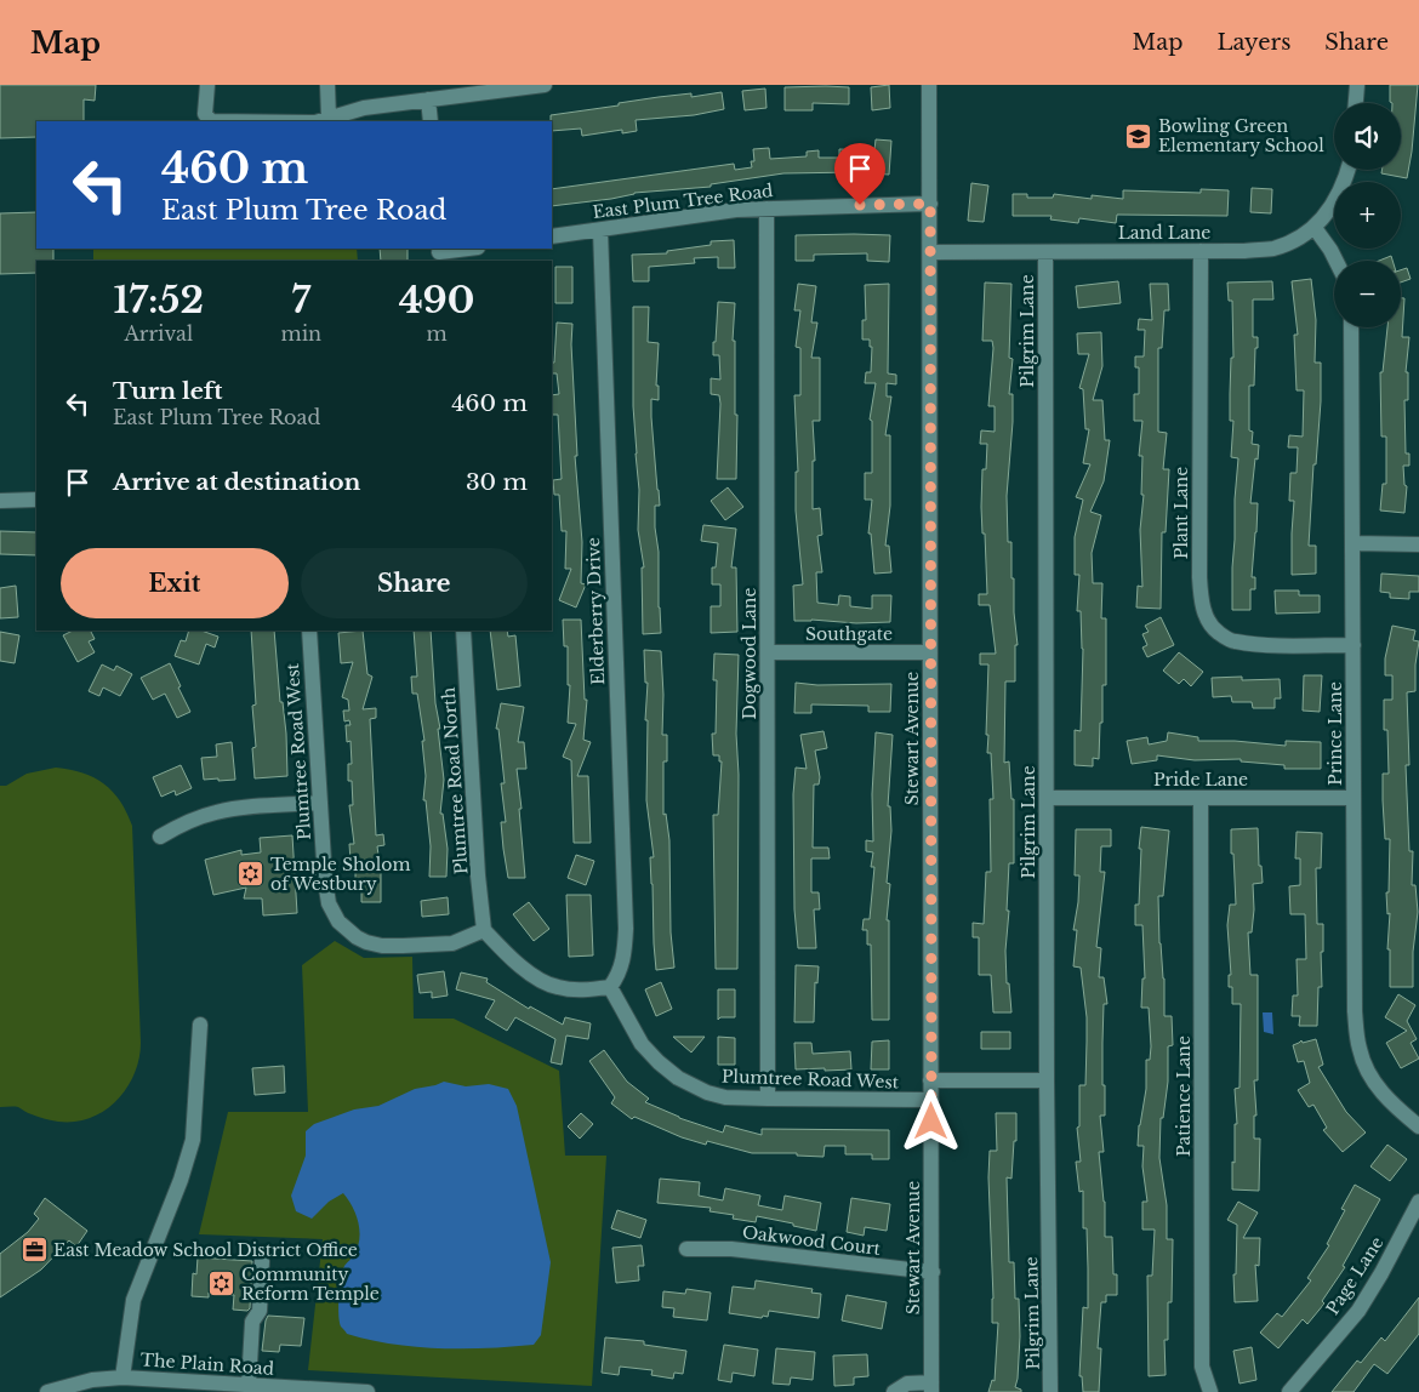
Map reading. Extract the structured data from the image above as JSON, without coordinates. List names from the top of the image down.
{
  "streets": {
    "street": [
      "East Plum Tree Road",
      "Land Lane",
      "Pilgrim Lane",
      "Plant Lane",
      "Elderberry Drive",
      "Southgate",
      "Dogwood Lane",
      "Prince Lane",
      "Stewart Avenue",
      "Plumtree Road West",
      "Pride Lane",
      "Plumtree Road North",
      "Patience Lane",
      "Oakwood Court",
      "Page Lane",
      "The Plain Road"
    ]
  },
  "crossings": [
    ["East Plum Tree Road", "Elderberry Drive"],
    ["East Plum Tree Road", "Dogwood Lane"],
    ["East Plum Tree Road", "Stewart Avenue"],
    ["Land Lane", "Pilgrim Lane"],
    ["Land Lane", "Plant Lane"],
    ["Land Lane", "Stewart Avenue"],
    ["Pilgrim Lane", "Pride Lane"],
    ["Plant Lane", "Prince Lane"],
    ["Elderberry Drive", "Plumtree Road West"],
    ["Southgate", "Dogwood Lane"],
    ["Southgate", "Stewart Avenue"],
    ["Dogwood Lane", "Plumtree Road West"],
    ["Prince Lane", "Pride Lane"],
    ["Stewart Avenue", "Plumtree Road West"],
    ["Stewart Avenue", "Oakwood Court"],
    ["Plumtree Road West", "Plumtree Road North"],
    ["Pride Lane", "Patience Lane"]
  ],
  "places": {
    "school or university": ["Bowling Green Elementary School"],
    "synagogue": ["Temple Sholom of Westbury", "Community Reform Temple"],
    "office": ["East Meadow School District Office"]
  },
  "page": {
    "header": "Map",
    "nav": ["Map", "Layers", "Share"],
    "map_buttons": ["+", "−"],
    "turn": ["460 m", "East Plum Tree Road"],
    "eta": [
      "17:52",
      "Arrival",
      "7",
      "min",
      "490",
      "m"
    ],
    "list": [
      {
        "name": "Turn left",
        "note": "East Plum Tree Road",
        "value": "460 m"
      },
      {
        "name": "Arrive at destination",
        "value": "30 m"
      }
    ],
    "buttons": ["Exit", "Share"]
  }
}
